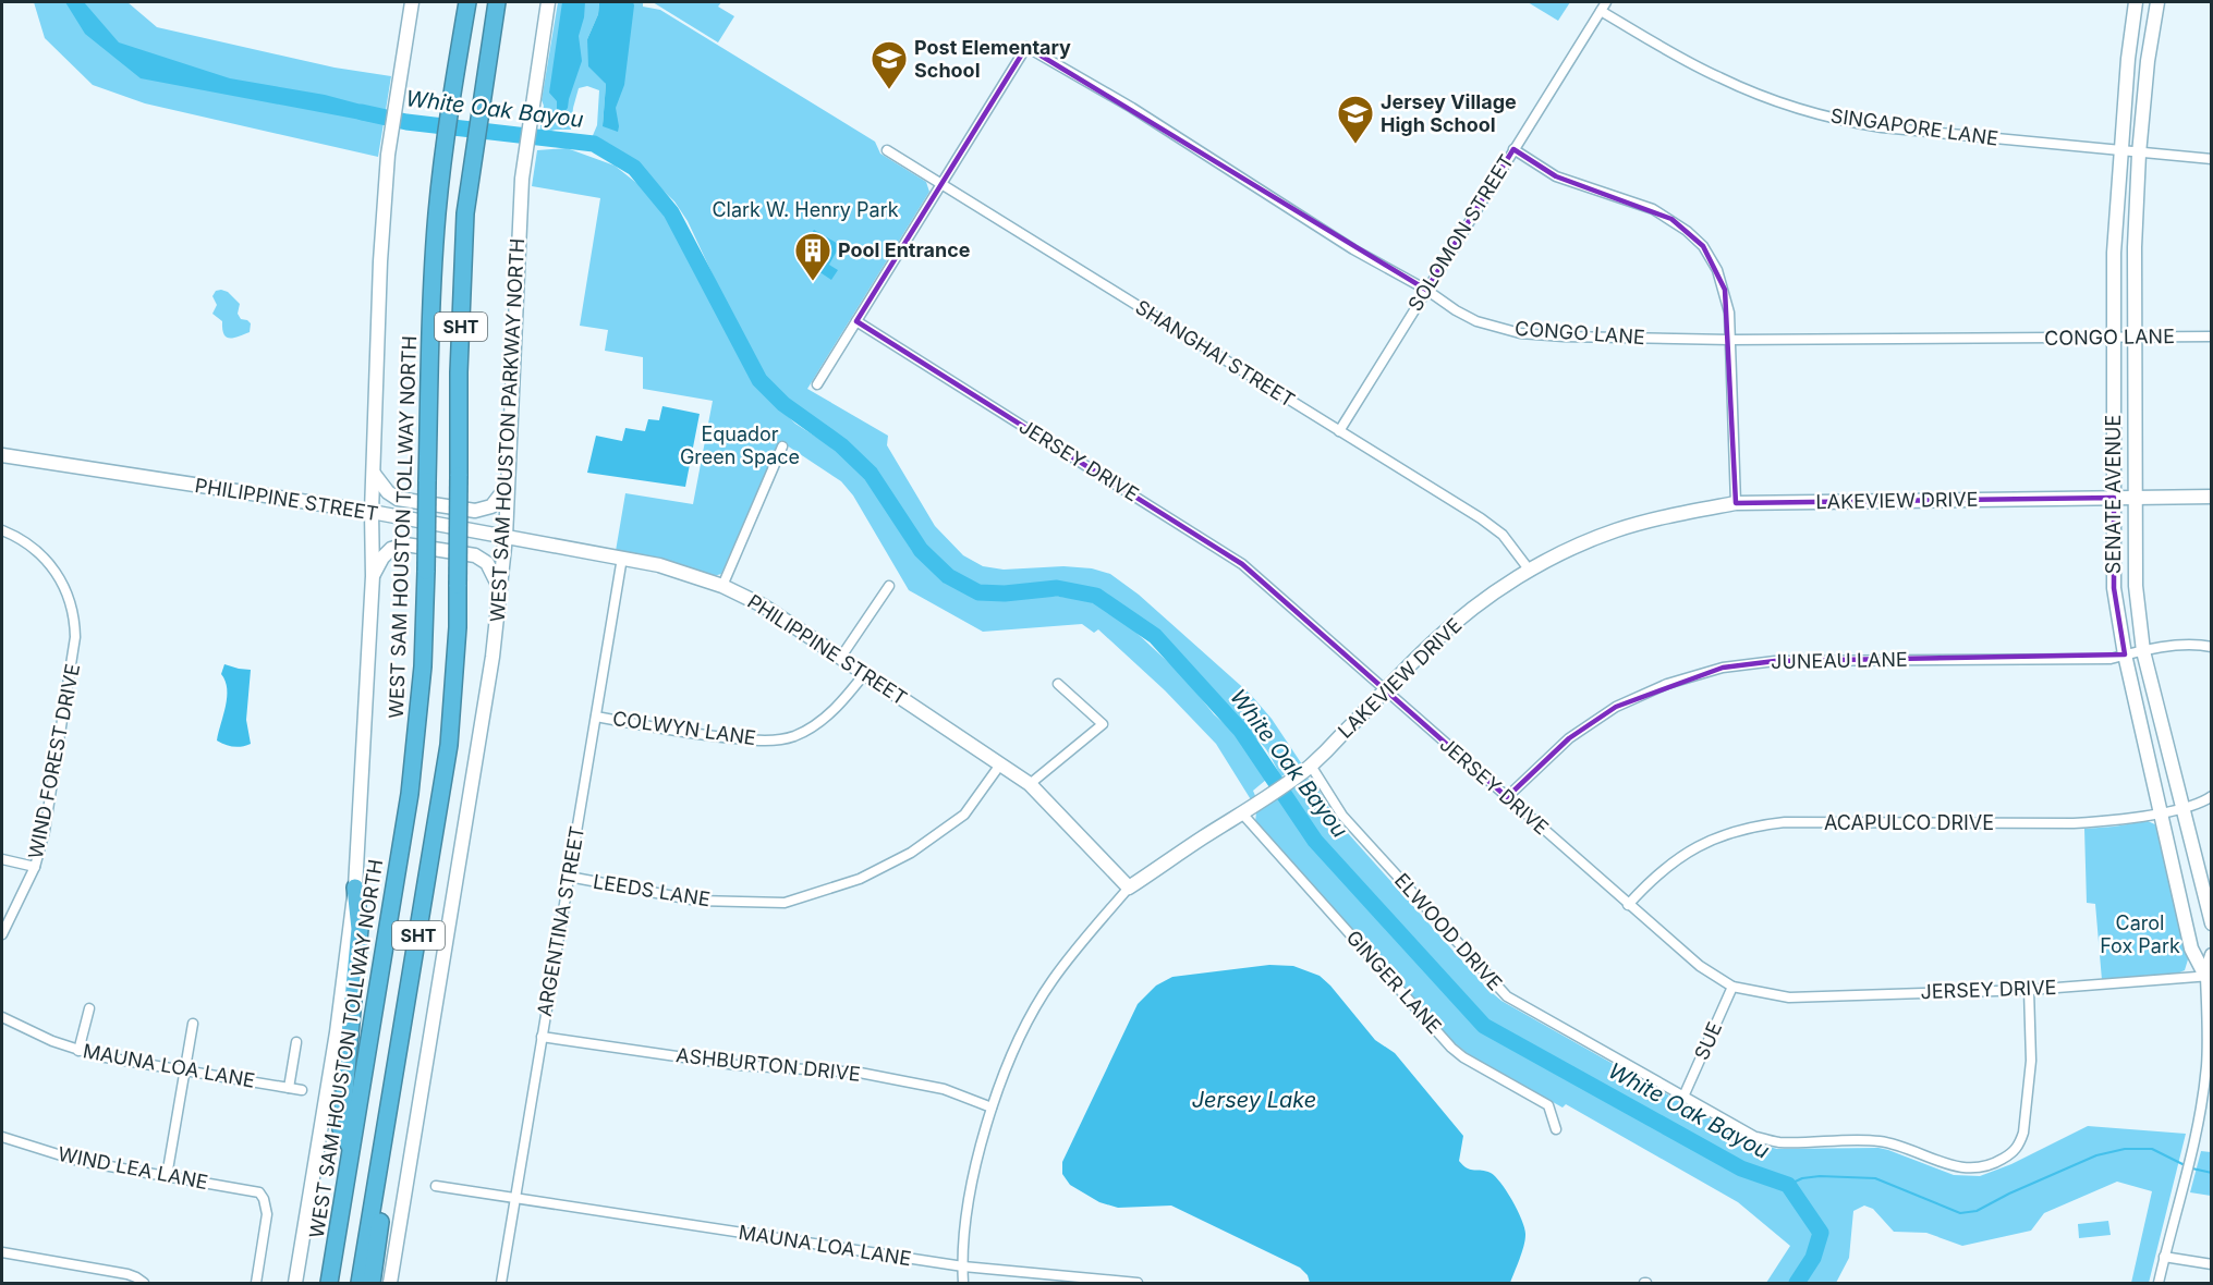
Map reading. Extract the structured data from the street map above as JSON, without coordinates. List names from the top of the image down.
{
  "streets": {
    "highway": ["SHT", "WEST SAM HOUSTON TOLLWAY NORTH"],
    "street": [
      "SINGAPORE LANE",
      "SOLOMON STREET",
      "CONGO LANE",
      "SHANGHAI STREET",
      "WEST SAM HOUSTON PARKWAY NORTH",
      "JERSEY DRIVE",
      "SENATE AVENUE",
      "PHILIPPINE STREET",
      "LAKEVIEW DRIVE",
      "JUNEAU LANE",
      "COLWYN LANE",
      "WIND FOREST DRIVE",
      "ACAPULCO DRIVE",
      "LEEDS LANE",
      "ARGENTINA STREET",
      "ELWOOD DRIVE",
      "GINGER LANE",
      "SUE",
      "ASHBURTON DRIVE",
      "MAUNA LOA LANE",
      "WIND LEA LANE"
    ]
  },
  "crossings": [
    ["SINGAPORE LANE", "SOLOMON STREET"],
    ["SINGAPORE LANE", "SENATE AVENUE"],
    ["SOLOMON STREET", "CONGO LANE"],
    ["SOLOMON STREET", "SHANGHAI STREET"],
    ["CONGO LANE", "SHANGHAI STREET"],
    ["CONGO LANE", "SENATE AVENUE"],
    ["SHANGHAI STREET", "LAKEVIEW DRIVE"],
    ["WEST SAM HOUSTON PARKWAY NORTH", "PHILIPPINE STREET"],
    ["JERSEY DRIVE", "SENATE AVENUE"],
    ["JERSEY DRIVE", "LAKEVIEW DRIVE"],
    ["JERSEY DRIVE", "JUNEAU LANE"],
    ["JERSEY DRIVE", "ACAPULCO DRIVE"],
    ["JERSEY DRIVE", "ELWOOD DRIVE"],
    ["JERSEY DRIVE", "SUE"],
    ["SENATE AVENUE", "LAKEVIEW DRIVE"],
    ["SENATE AVENUE", "JUNEAU LANE"],
    ["SENATE AVENUE", "ACAPULCO DRIVE"],
    ["PHILIPPINE STREET", "LAKEVIEW DRIVE"],
    ["PHILIPPINE STREET", "COLWYN LANE"],
    ["PHILIPPINE STREET", "LEEDS LANE"],
    ["PHILIPPINE STREET", "ARGENTINA STREET"],
    ["LAKEVIEW DRIVE", "ELWOOD DRIVE"],
    ["LAKEVIEW DRIVE", "GINGER LANE"],
    ["LAKEVIEW DRIVE", "ASHBURTON DRIVE"],
    ["LAKEVIEW DRIVE", "MAUNA LOA LANE"],
    ["COLWYN LANE", "ARGENTINA STREET"],
    ["LEEDS LANE", "ARGENTINA STREET"],
    ["ARGENTINA STREET", "ASHBURTON DRIVE"],
    ["ARGENTINA STREET", "MAUNA LOA LANE"],
    ["ELWOOD DRIVE", "SUE"]
  ],
  "water": ["White Oak Bayou", "Jersey Lake"],
  "parks": ["Clark W. Henry Park", "Equador Green Space", "Carol Fox Park"],
  "places": {
    "school or university": ["Post Elementary School", "Jersey Village High School"],
    "building": ["Pool Entrance"]
  }
}
